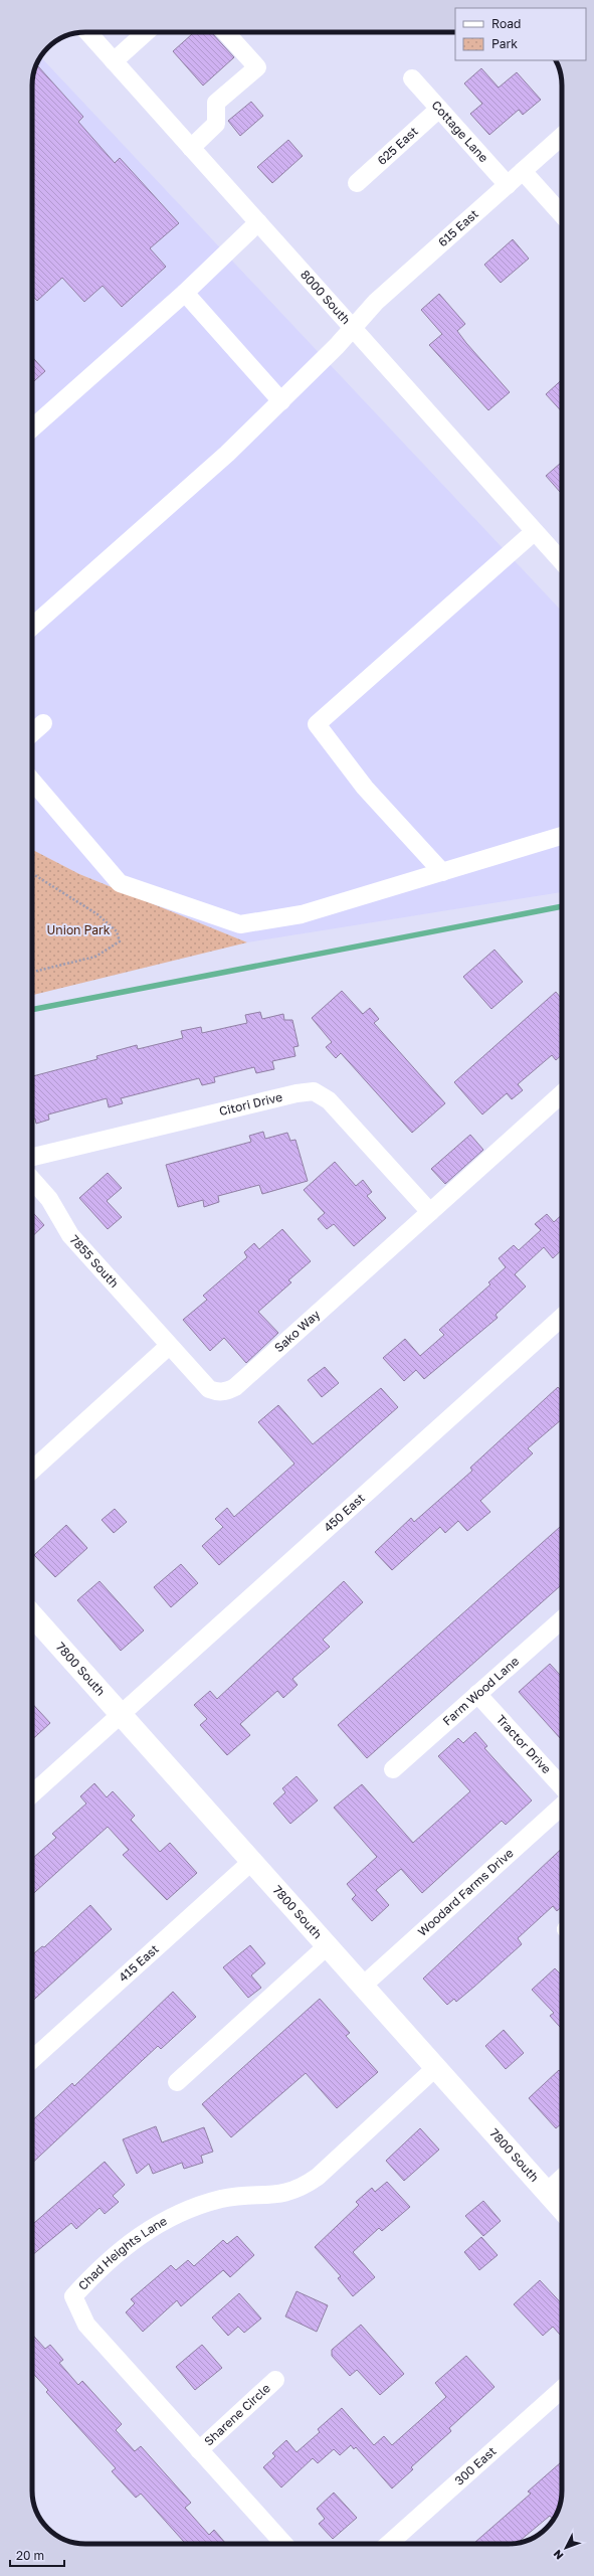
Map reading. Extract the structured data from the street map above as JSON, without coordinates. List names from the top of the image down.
{
  "streets": {
    "main road": ["7800 South"],
    "street": [
      "Cottage Lane",
      "625 East",
      "615 East",
      "8000 South",
      "Citori Drive",
      "7855 South",
      "Sako Way",
      "450 East",
      "Farm Wood Lane",
      "Tractor Drive",
      "Woodard Farms Drive",
      "415 East",
      "Chad Heights Lane",
      "Sharene Circle",
      "300 East"
    ]
  },
  "crossings": [
    ["Cottage Lane", "625 East"],
    ["Cottage Lane", "615 East"],
    ["615 East", "8000 South"],
    ["Citori Drive", "Sako Way"],
    ["7855 South", "Sako Way"],
    ["450 East", "7800 South"],
    ["7800 South", "Woodard Farms Drive"],
    ["7800 South", "415 East"],
    ["7800 South", "Chad Heights Lane"],
    ["Farm Wood Lane", "Tractor Drive"],
    ["Chad Heights Lane", "Sharene Circle"]
  ],
  "parks": ["Union Park"],
  "legend": ["Road", "Park"],
  "scale_bar": "20 m",
  "north": "bottom left"
}
